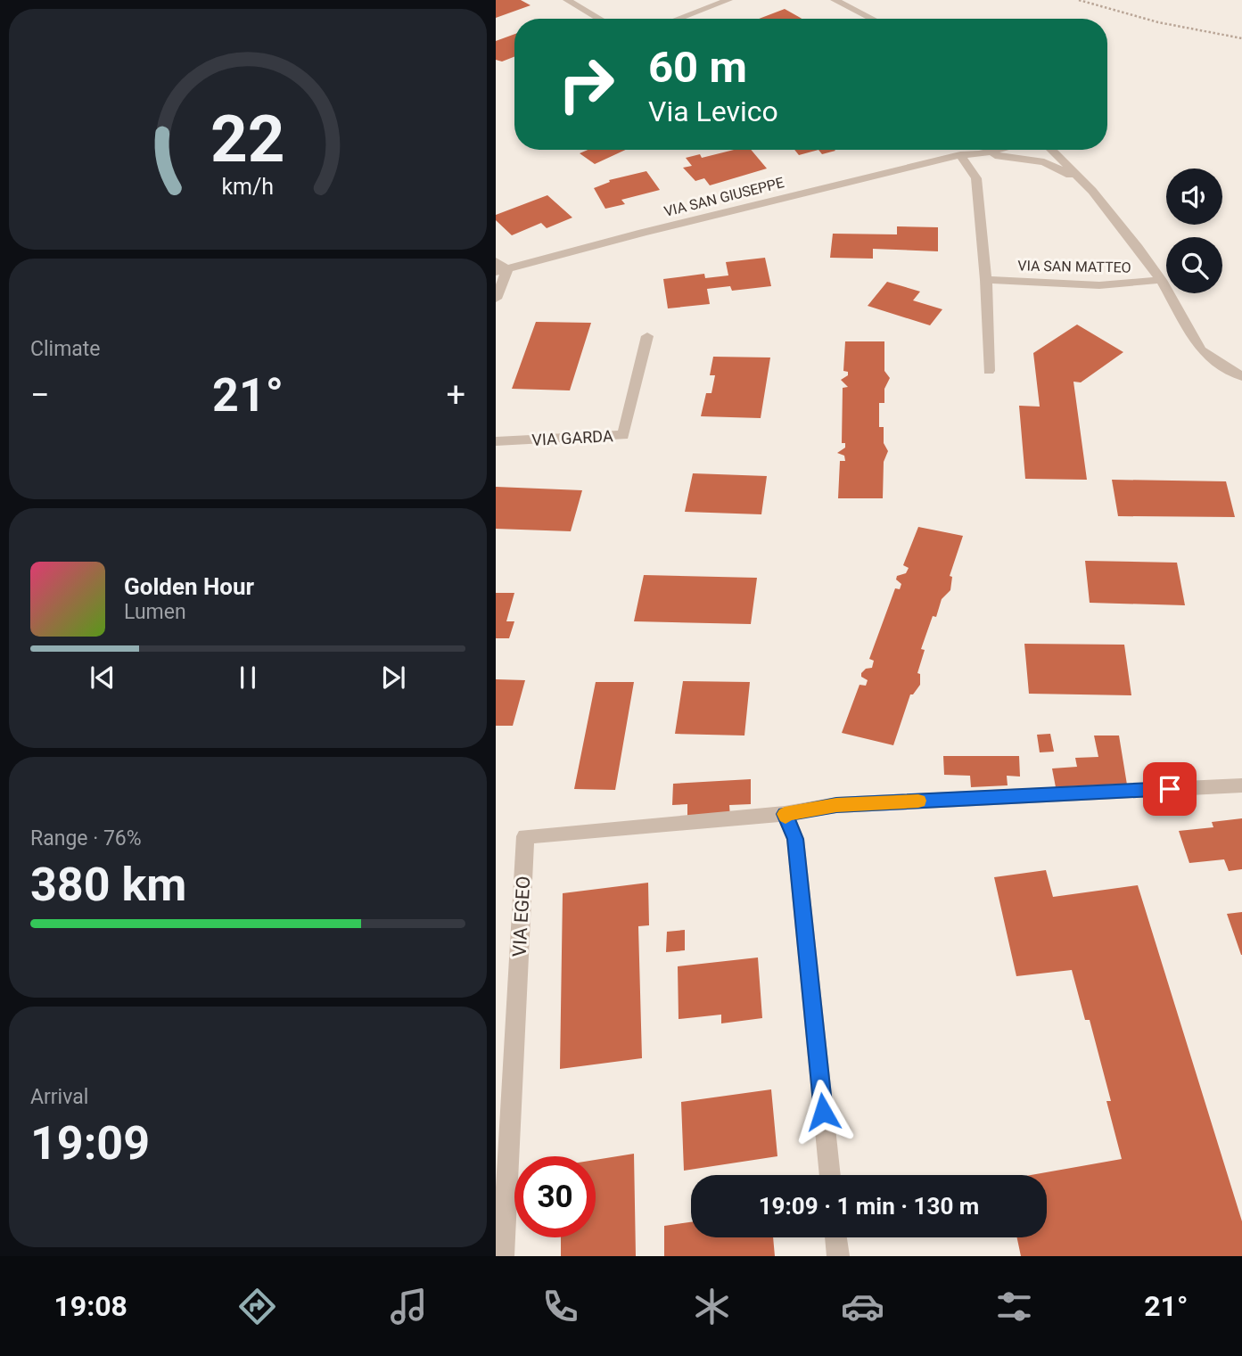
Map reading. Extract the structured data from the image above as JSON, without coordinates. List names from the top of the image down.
{
  "streets": {
    "street": [
      "VIA SAN GIUSEPPE",
      "VIA SAN MATTEO",
      "VIA GARDA",
      "VIA EGEO"
    ]
  },
  "page": {
    "turn": ["60 m", "Via Levico"],
    "tile": [
      "Climate",
      ["Range · 76%", "380 km"],
      ["Arrival", "19:09"]
    ],
    "heat": ["−", "21°", "+"],
    "song": ["Golden Hour", "Lumen"],
    "limit": "30",
    "trip": "19:09 · 1 min · 130 m",
    "tabs": ["19:08", "21°"],
    "gauge": ["22", "km/h"]
  }
}
